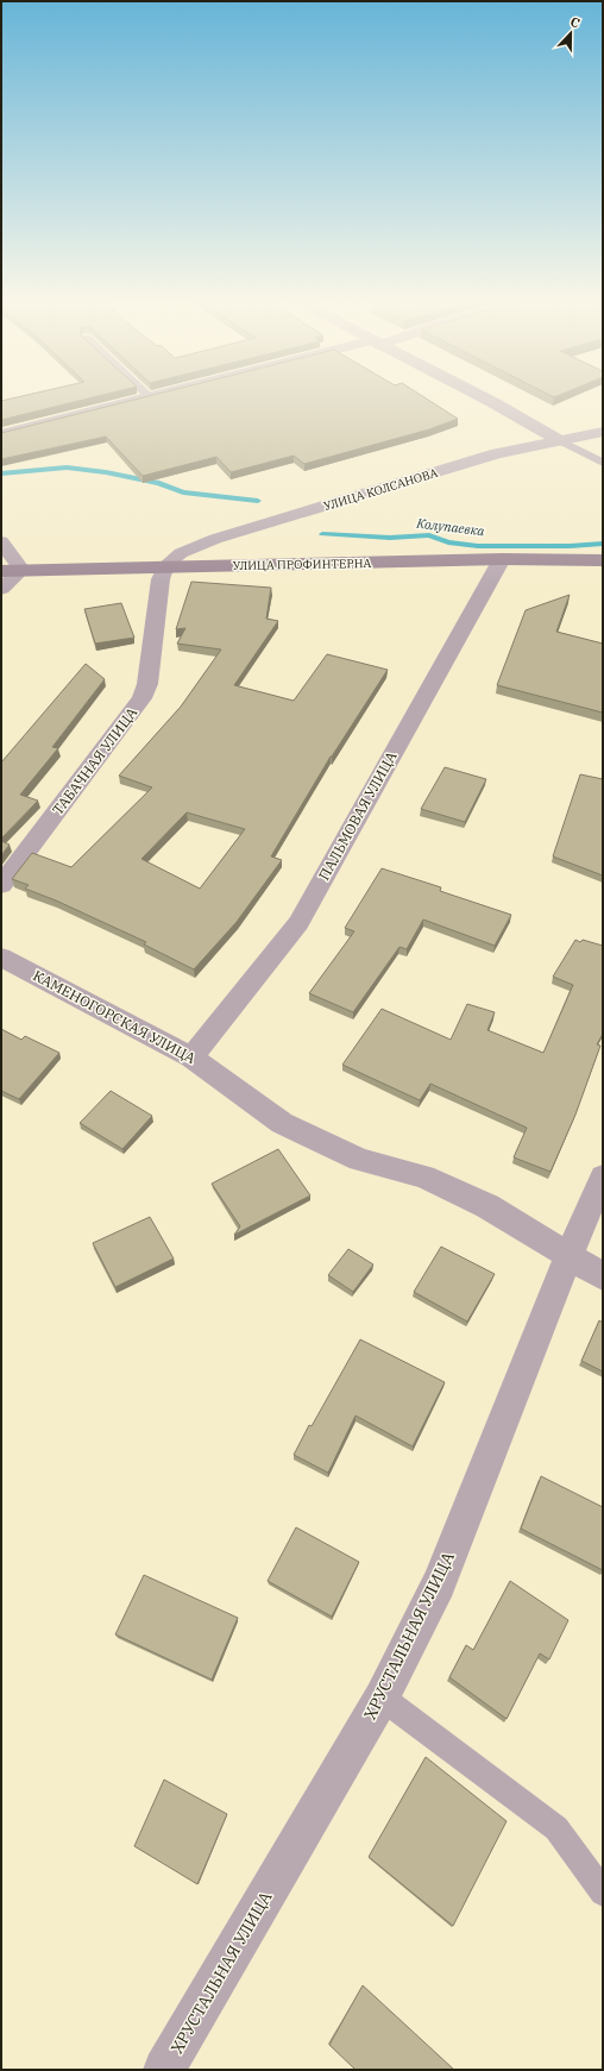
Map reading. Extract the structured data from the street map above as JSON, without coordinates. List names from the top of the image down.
{
  "streets": {
    "main road": ["УЛИЦА ПРОФИНТЕРНА"],
    "street": [
      "УЛИЦА КОЛСАНОВА",
      "ТАБАЧНАЯ УЛИЦА",
      "ПАЛЬМОВАЯ УЛИЦА",
      "КАМЕНОГОРСКАЯ УЛИЦА",
      "ХРУСТАЛЬНАЯ УЛИЦА"
    ]
  },
  "crossings": [
    ["УЛИЦА КОЛСАНОВА", "УЛИЦА ПРОФИНТЕРНА"],
    ["УЛИЦА КОЛСАНОВА", "ТАБАЧНАЯ УЛИЦА"],
    ["УЛИЦА ПРОФИНТЕРНА", "ТАБАЧНАЯ УЛИЦА"],
    ["УЛИЦА ПРОФИНТЕРНА", "ПАЛЬМОВАЯ УЛИЦА"],
    ["ПАЛЬМОВАЯ УЛИЦА", "КАМЕНОГОРСКАЯ УЛИЦА"],
    ["КАМЕНОГОРСКАЯ УЛИЦА", "ХРУСТАЛЬНАЯ УЛИЦА"]
  ],
  "water": ["Колупаевка"],
  "north": "top"
}
